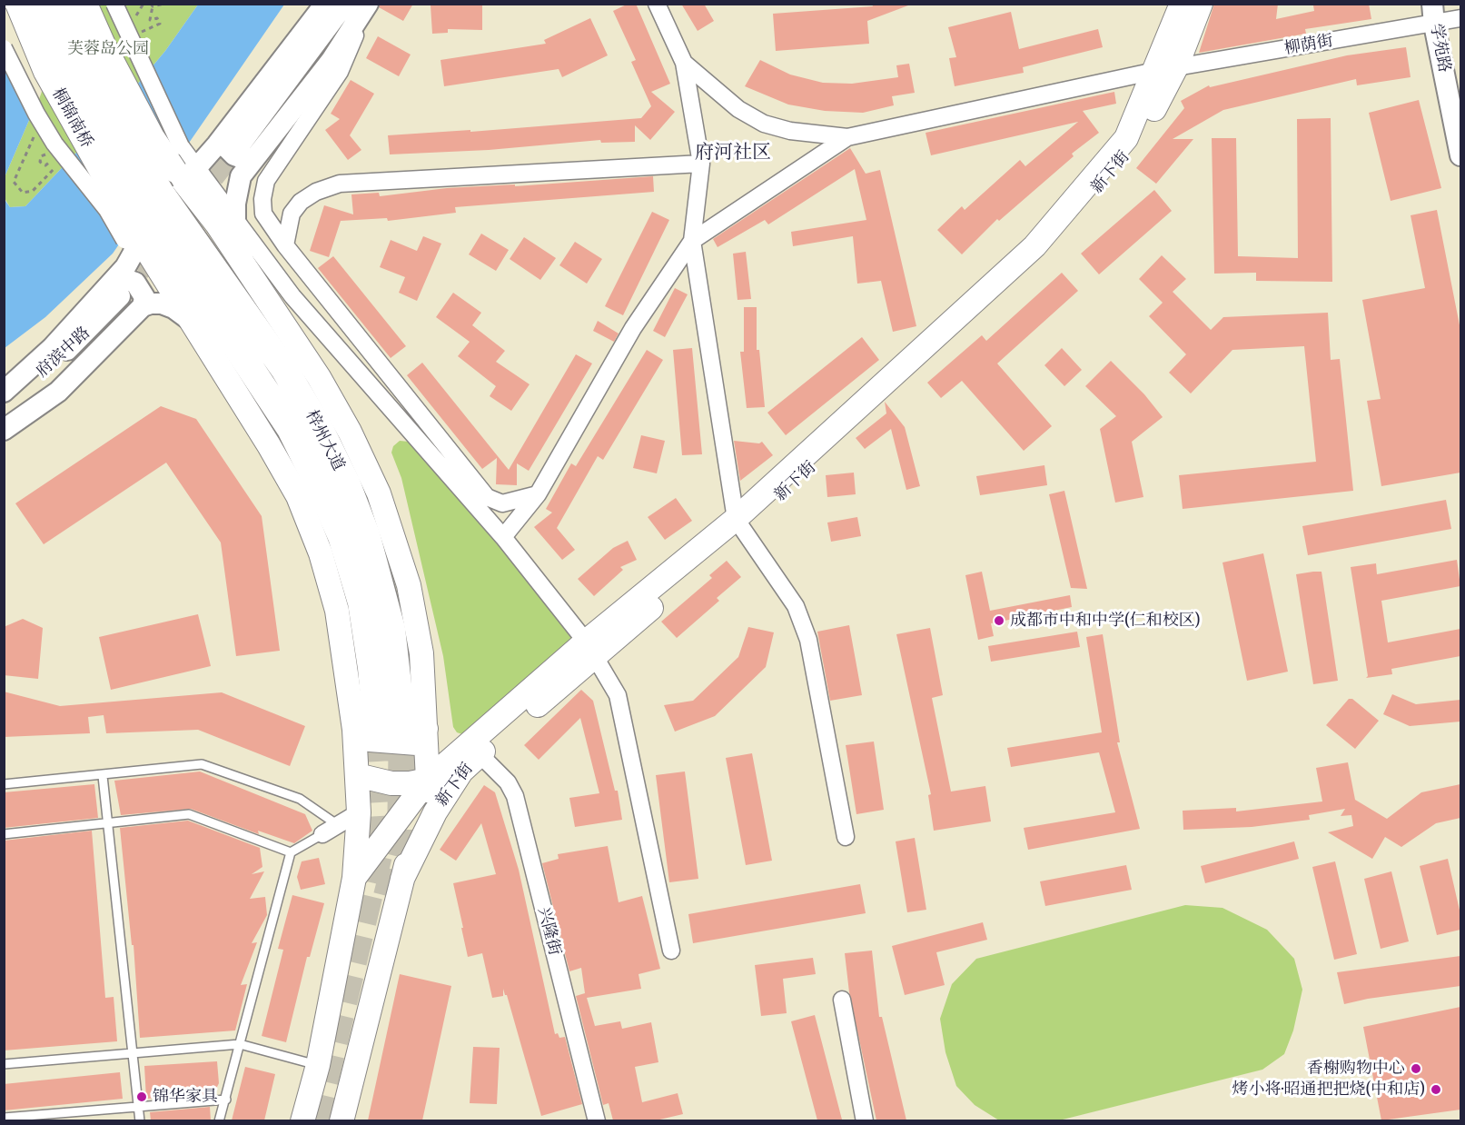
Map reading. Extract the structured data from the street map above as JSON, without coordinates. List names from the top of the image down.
{
  "streets": {
    "highway": ["桐锦南桥", "梓州大道"],
    "main road": ["新下街"],
    "street": [
      "柳荫街",
      "学苑路",
      "府滨中路",
      "兴隆街"
    ]
  },
  "crossings": [
    ["柳荫街", "学苑路"],
    ["柳荫街", "新下街"],
    ["桐锦南桥", "梓州大道"],
    ["新下街", "兴隆街"]
  ],
  "districts": ["府河社区"],
  "parks": ["芙蓉岛公园"],
  "places": [
    "成都市中和中学(仁和校区)",
    "香榭购物中心",
    "烤小将·昭通把把烧(中和店)",
    "锦华家具"
  ]
}
